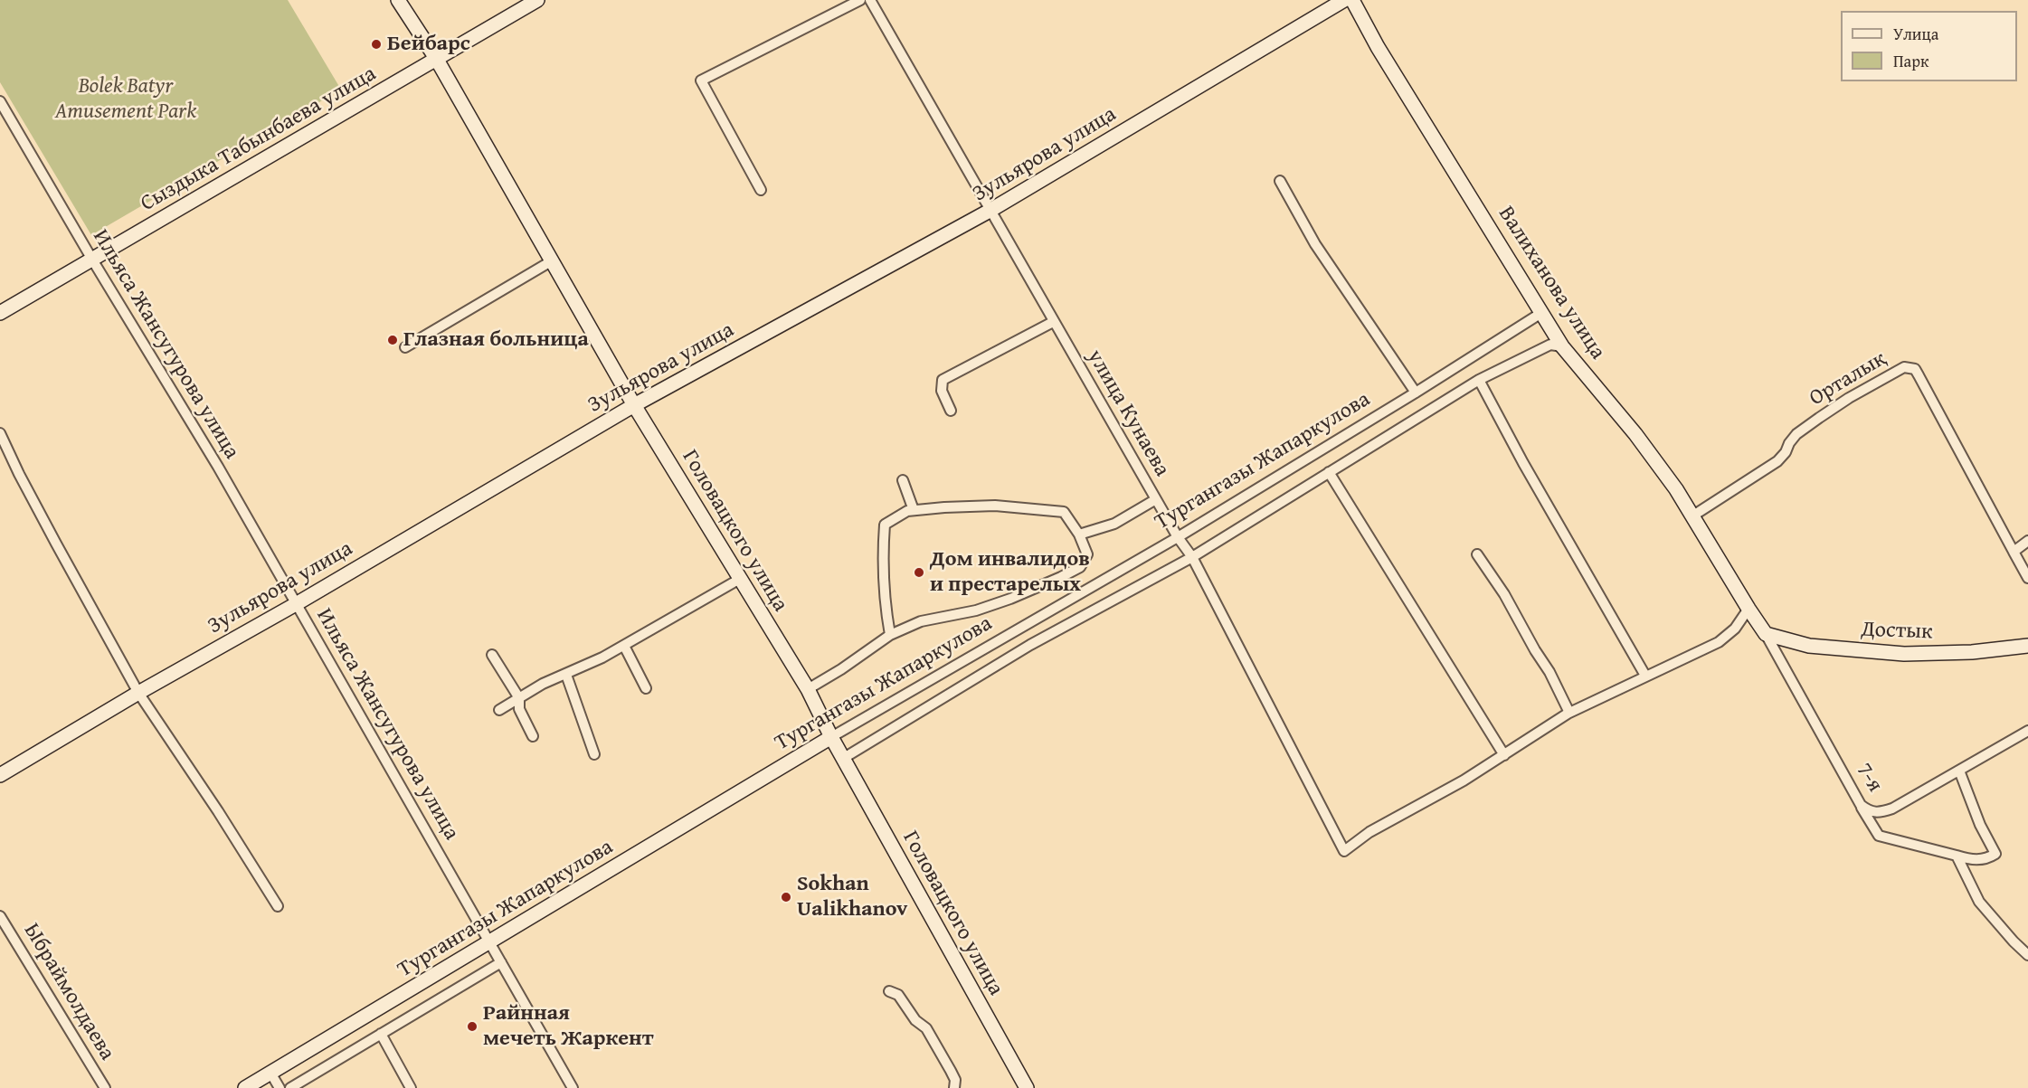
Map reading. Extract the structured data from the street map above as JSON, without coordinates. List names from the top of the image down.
{
  "streets": {
    "street": [
      "Сыздыка Табынбаева улица",
      "Зульярова улица",
      "Валиханова улица",
      "Ильяса Жансугурова улица",
      "Орталық",
      "улица Кунаева",
      "Тургангазы Жапаркулова",
      "Головацкого улица",
      "Достык",
      "7-я",
      "Ыбраймолдаева"
    ]
  },
  "crossings": [
    ["Сыздыка Табынбаева улица", "Ильяса Жансугурова улица"],
    ["Сыздыка Табынбаева улица", "Головацкого улица"],
    ["Зульярова улица", "Ильяса Жансугурова улица"],
    ["Зульярова улица", "улица Кунаева"],
    ["Зульярова улица", "Головацкого улица"],
    ["Валиханова улица", "Орталық"],
    ["Валиханова улица", "Тургангазы Жапаркулова"],
    ["Валиханова улица", "Достык"],
    ["Валиханова улица", "7-я"],
    ["Ильяса Жансугурова улица", "Тургангазы Жапаркулова"],
    ["улица Кунаева", "Тургангазы Жапаркулова"],
    ["Тургангазы Жапаркулова", "Головацкого улица"],
    ["Достык", "7-я"]
  ],
  "parks": ["Bolek Batyr Amusement Park"],
  "places": [
    "Бейбарс",
    "Глазная больница",
    "Дом инвалидов и престарелых",
    "Sokhan Ualikhanov",
    "Райнная мечеть Жаркент"
  ],
  "legend": ["Улица", "Парк"]
}
